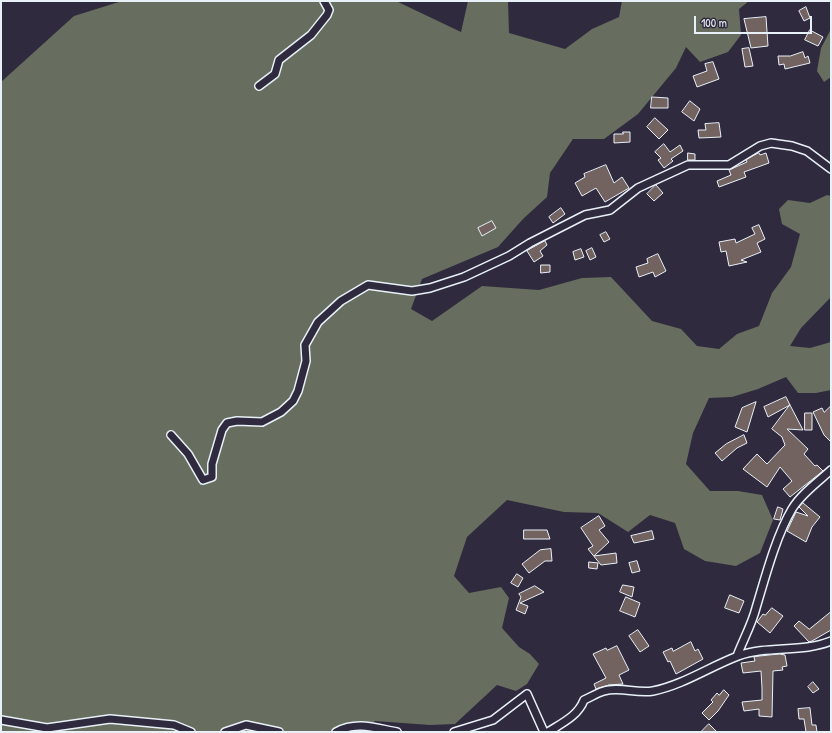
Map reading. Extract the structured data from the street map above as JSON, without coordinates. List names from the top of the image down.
{
  "scale_bar": "100 m"
}
